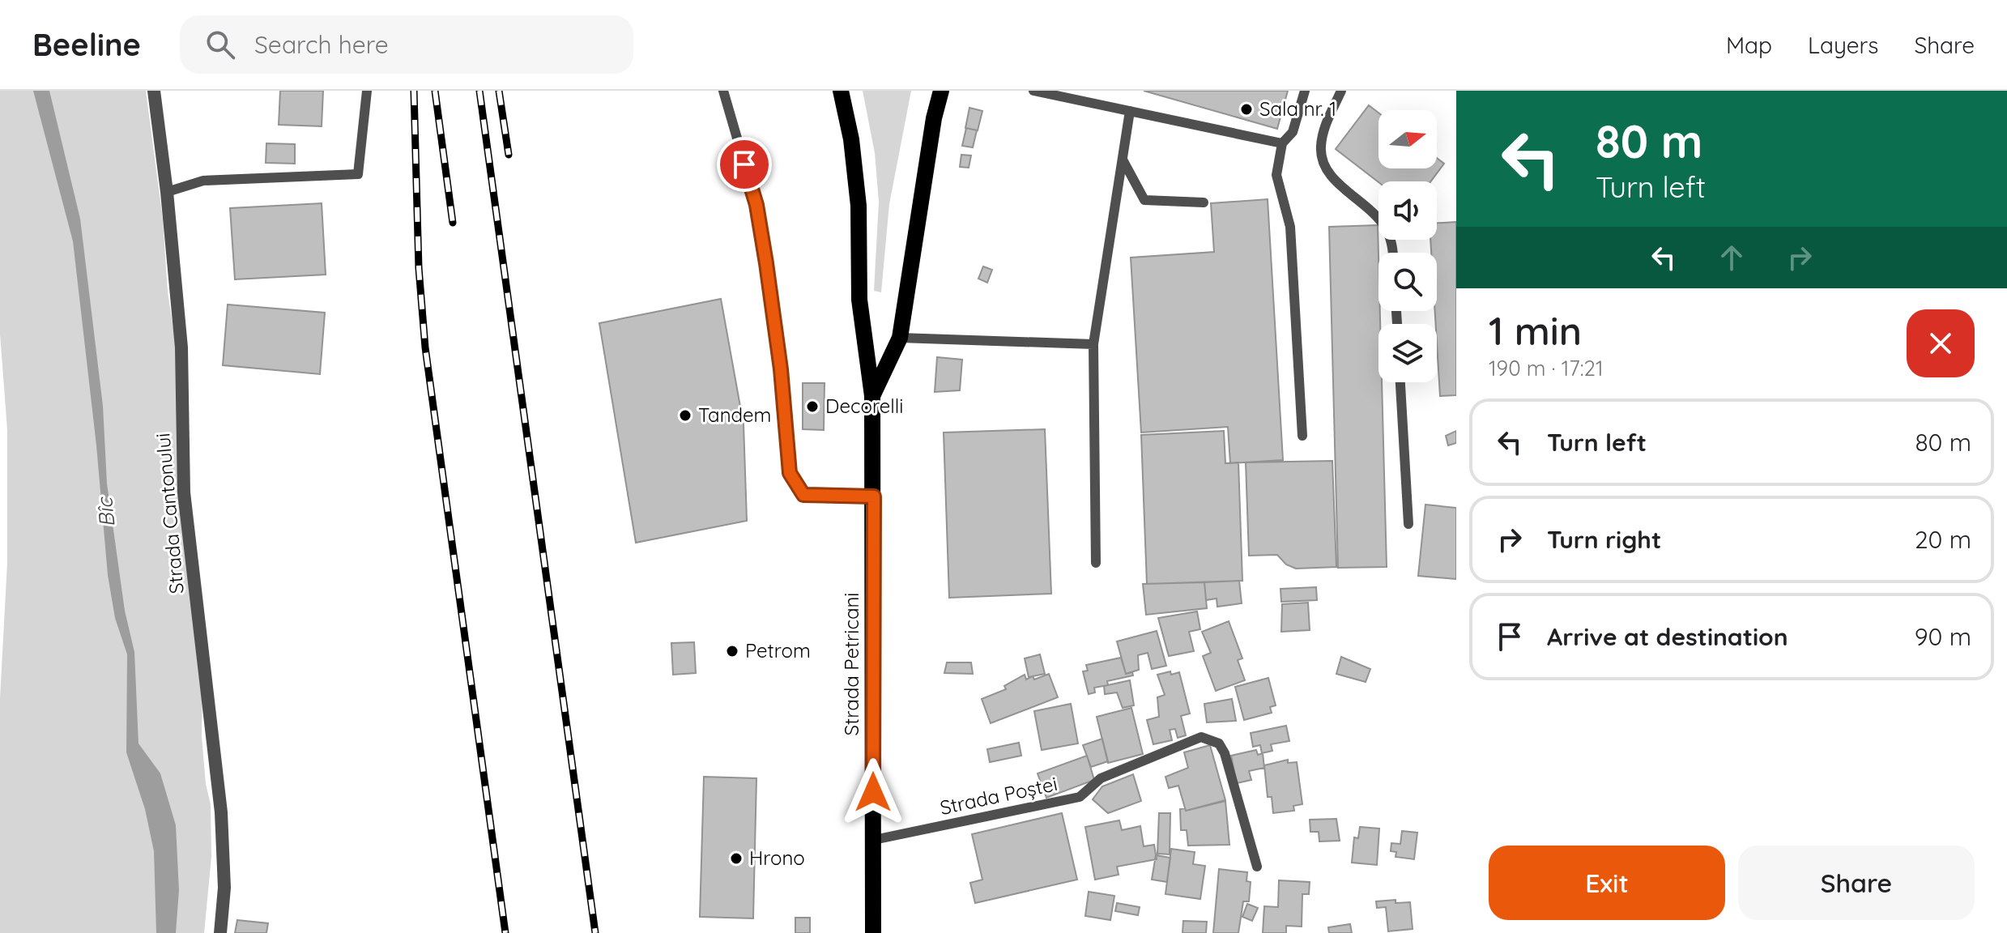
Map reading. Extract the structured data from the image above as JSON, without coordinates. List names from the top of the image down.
{
  "streets": {
    "main road": ["Strada Petricani"],
    "street": ["Strada Cantonului"],
    "lane": ["Strada Poștei"]
  },
  "crossings": [
    ["Strada Petricani", "Strada Poștei"]
  ],
  "water": ["Bîc"],
  "places": [
    "Sala nr. 1",
    "Decorelli",
    "Tandem",
    "Petrom",
    "Hrono"
  ],
  "north": "right",
  "page": {
    "header": "Beeline",
    "search": "Search here",
    "nav": ["Map", "Layers", "Share"],
    "turn": ["80 m", "Turn left"],
    "heading": ["1 min", "190 m · 17:21"],
    "list": [
      {
        "name": "Turn left",
        "value": "80 m"
      },
      {
        "name": "Turn right",
        "value": "20 m"
      },
      {
        "name": "Arrive at destination",
        "value": "90 m"
      }
    ],
    "buttons": ["Exit", "Share"]
  }
}
